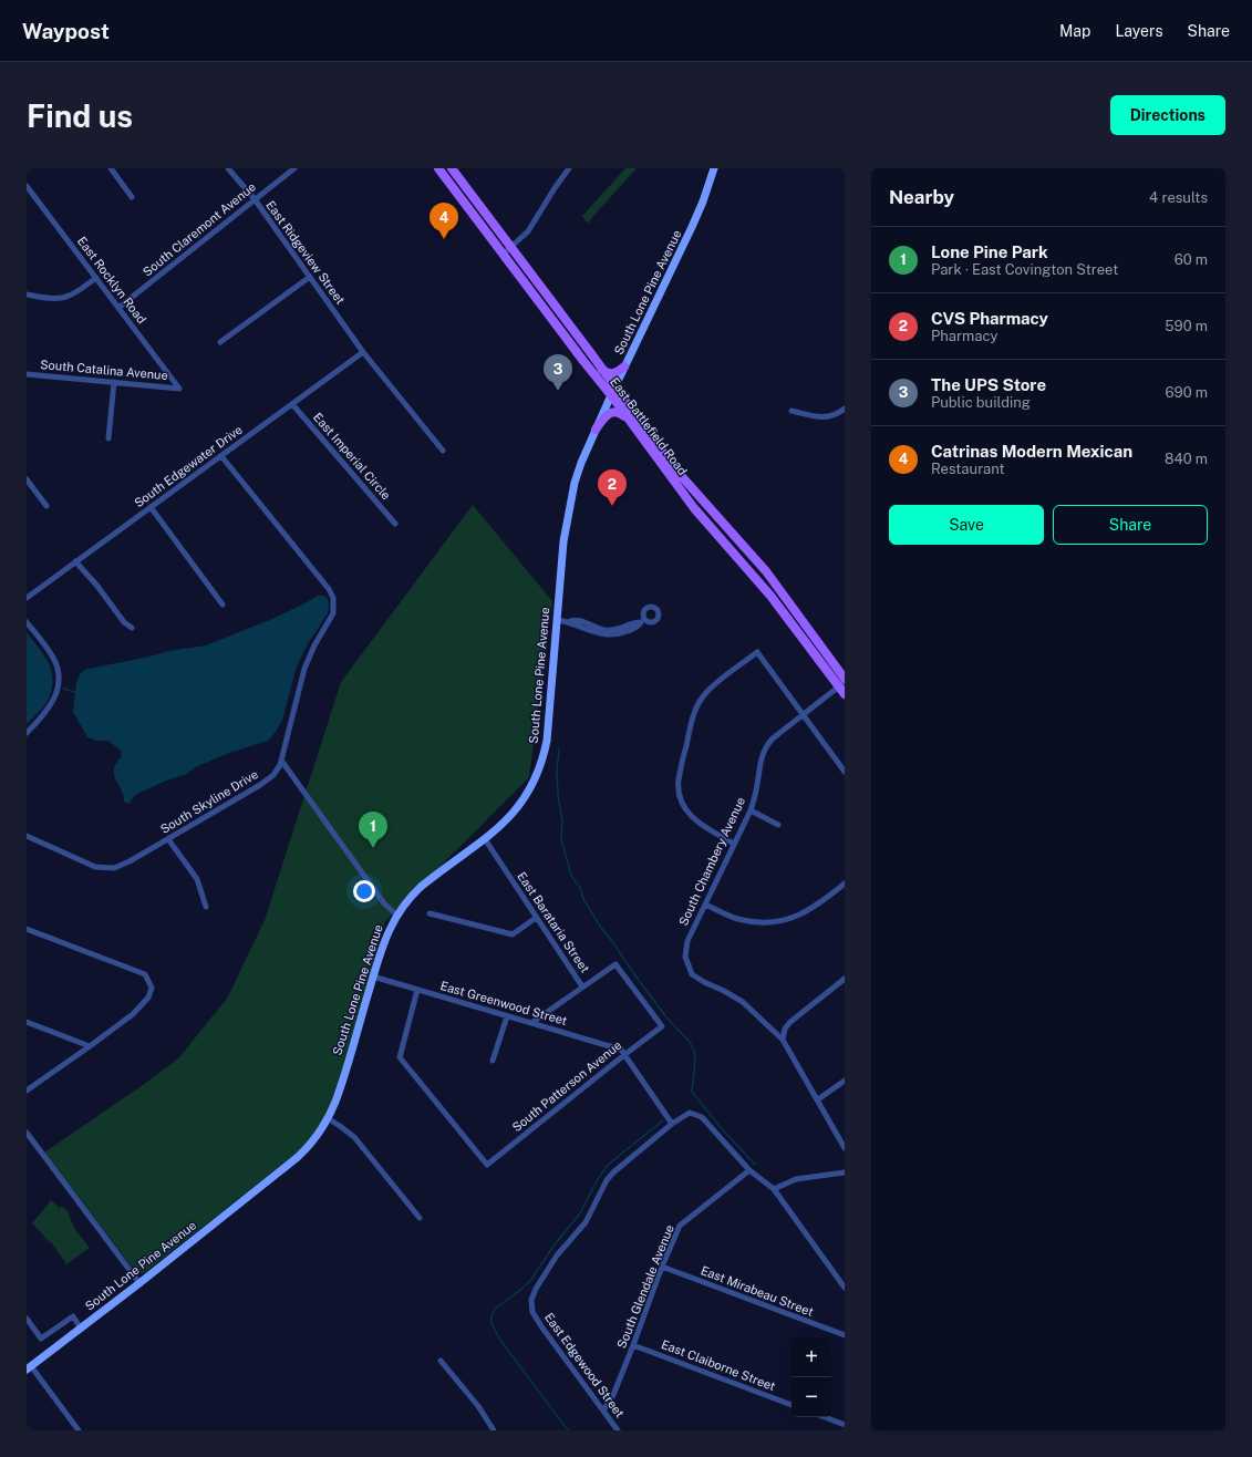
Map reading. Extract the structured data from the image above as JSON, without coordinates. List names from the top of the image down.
{
  "streets": {
    "main road": ["South Lone Pine Avenue", "East Battlefield Road"],
    "street": [
      "South Claremont Avenue",
      "East Ridgeview Street",
      "East Rocklyn Road",
      "South Catalina Avenue",
      "East Imperial Circle",
      "South Edgewater Drive",
      "South Skyline Drive",
      "South Chambery Avenue",
      "East Barataria Street",
      "East Greenwood Street",
      "South Patterson Avenue",
      "South Glendale Avenue",
      "East Mirabeau Street",
      "East Edgewood Street",
      "East Claiborne Street"
    ]
  },
  "crossings": [
    ["South Claremont Avenue", "East Ridgeview Street"],
    ["South Claremont Avenue", "East Rocklyn Road"],
    ["East Ridgeview Street", "South Edgewater Drive"],
    ["East Rocklyn Road", "South Catalina Avenue"],
    ["South Lone Pine Avenue", "East Battlefield Road"],
    ["South Lone Pine Avenue", "East Barataria Street"],
    ["South Lone Pine Avenue", "East Greenwood Street"],
    ["East Battlefield Road", "South Chambery Avenue"],
    ["East Imperial Circle", "South Edgewater Drive"],
    ["South Edgewater Drive", "South Skyline Drive"],
    ["East Barataria Street", "South Patterson Avenue"],
    ["East Greenwood Street", "South Patterson Avenue"],
    ["South Glendale Avenue", "East Mirabeau Street"],
    ["South Glendale Avenue", "East Edgewood Street"],
    ["South Glendale Avenue", "East Claiborne Street"]
  ],
  "page": {
    "header": "Waypost",
    "nav": ["Map", "Layers", "Share"],
    "buttons": [
      "Directions",
      ["Save", "Share"]
    ],
    "title": "Find us",
    "heading": ["Nearby", "4 results"],
    "pins": [
      "4",
      "3",
      "2",
      "1"
    ],
    "list": [
      {
        "mark": "1",
        "name": "Lone Pine Park",
        "note": "Park · East Covington Street",
        "value": "60 m"
      },
      {
        "mark": "2",
        "name": "CVS Pharmacy",
        "note": "Pharmacy",
        "value": "590 m"
      },
      {
        "mark": "3",
        "name": "The UPS Store",
        "note": "Public building",
        "value": "690 m"
      },
      {
        "mark": "4",
        "name": "Catrinas Modern Mexican",
        "note": "Restaurant",
        "value": "840 m"
      }
    ],
    "map_buttons": ["+", "−"]
  }
}
